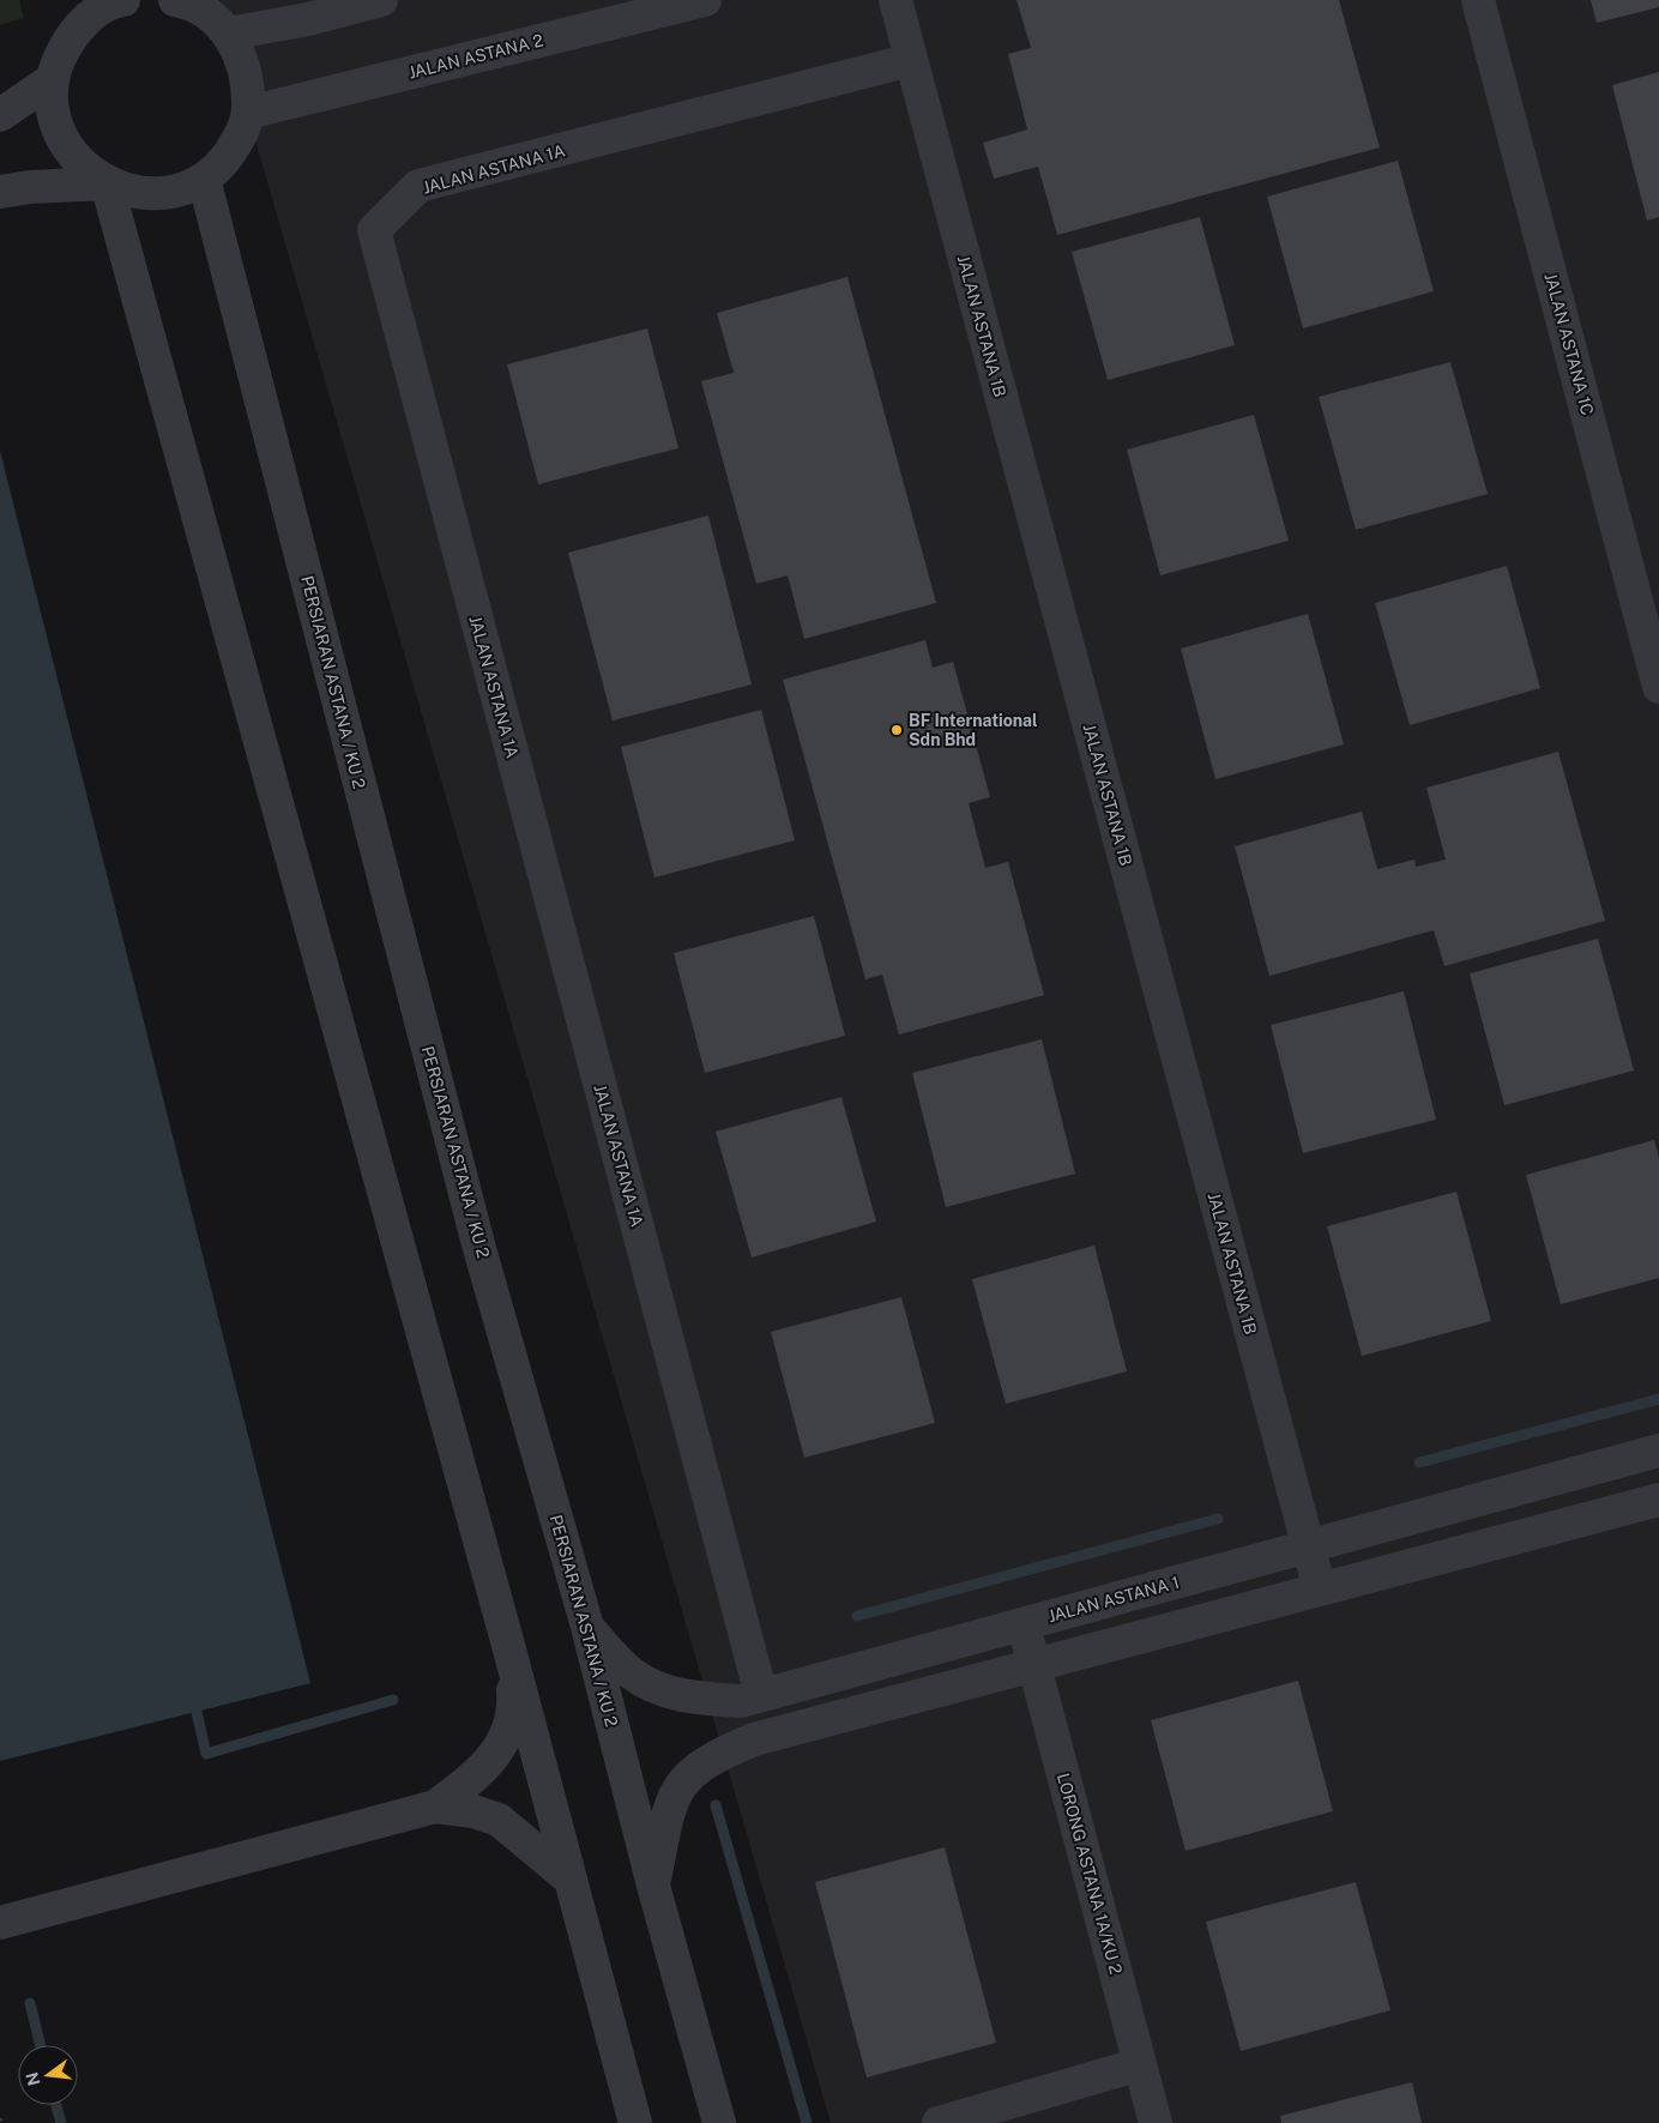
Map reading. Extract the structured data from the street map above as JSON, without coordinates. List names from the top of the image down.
{
  "streets": {
    "street": [
      "JALAN ASTANA 2",
      "JALAN ASTANA 1A",
      "JALAN ASTANA 1B",
      "JALAN ASTANA 1C",
      "PERSIARAN ASTANA / KU 2",
      "JALAN ASTANA 1",
      "LORONG ASTANA 1A/KU 2"
    ]
  },
  "crossings": [
    ["JALAN ASTANA 1A", "JALAN ASTANA 1B"],
    ["JALAN ASTANA 1A", "JALAN ASTANA 1"],
    ["JALAN ASTANA 1B", "JALAN ASTANA 1"],
    ["PERSIARAN ASTANA / KU 2", "JALAN ASTANA 1"],
    ["JALAN ASTANA 1", "LORONG ASTANA 1A/KU 2"]
  ],
  "places": ["BF International Sdn Bhd"],
  "north": "left"
}
